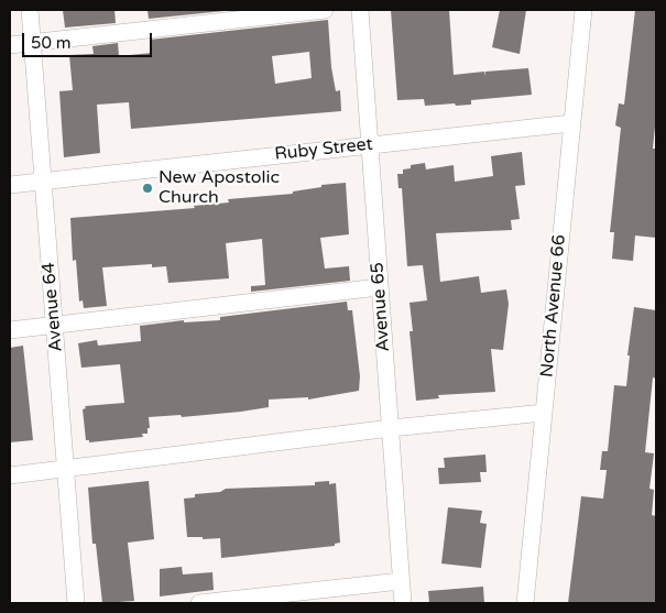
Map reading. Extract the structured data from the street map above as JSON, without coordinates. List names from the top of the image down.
{
  "streets": {
    "street": [
      "Ruby Street",
      "North Avenue 66",
      "Avenue 64",
      "Avenue 65"
    ]
  },
  "crossings": [
    ["Ruby Street", "North Avenue 66"],
    ["Ruby Street", "Avenue 64"],
    ["Ruby Street", "Avenue 65"]
  ],
  "places": ["New Apostolic Church"],
  "scale_bar": "50 m"
}
